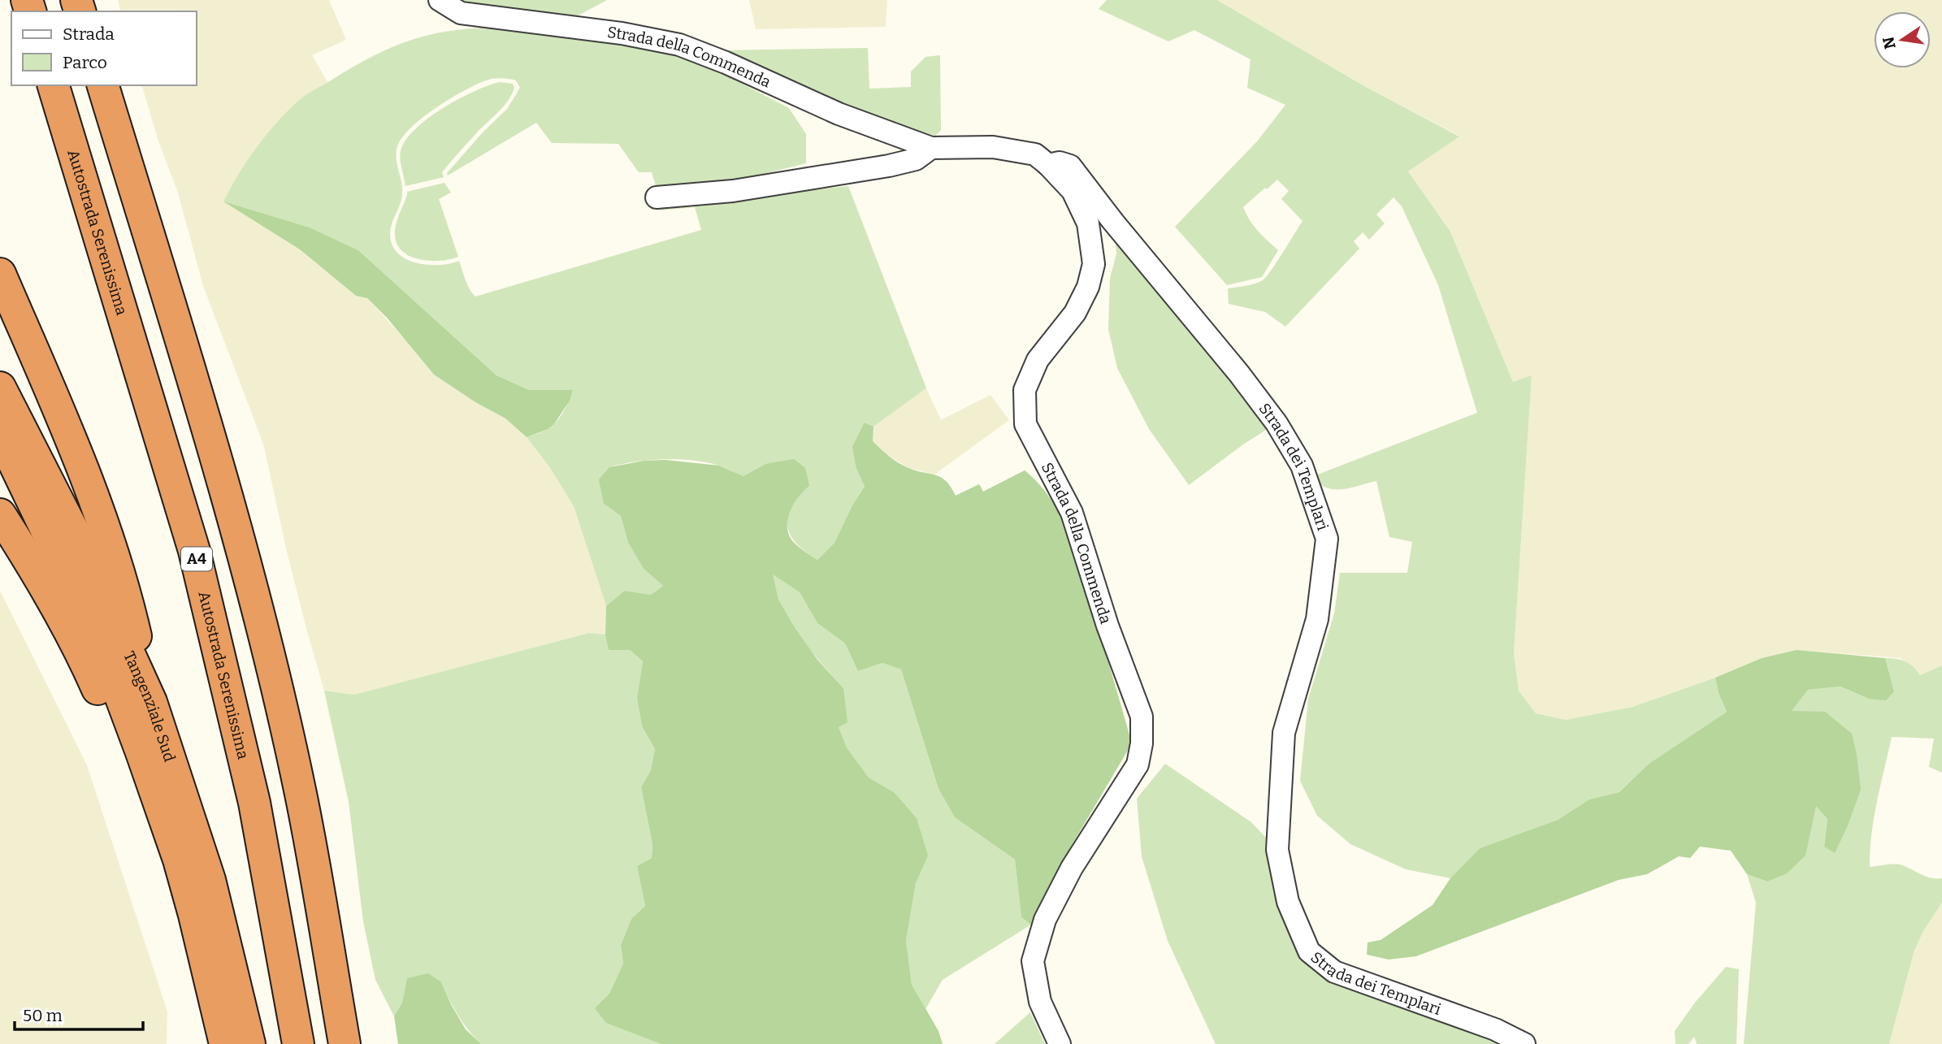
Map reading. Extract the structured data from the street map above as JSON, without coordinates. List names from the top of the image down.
{
  "streets": {
    "highway": ["Autostrada Serenissima", "A4", "Tangenziale Sud"],
    "street": ["Strada della Commenda", "Strada dei Templari"]
  },
  "crossings": [
    ["Strada della Commenda", "Strada dei Templari"]
  ],
  "legend": ["Strada", "Parco"],
  "scale_bar": "50 m",
  "north": "left"
}
